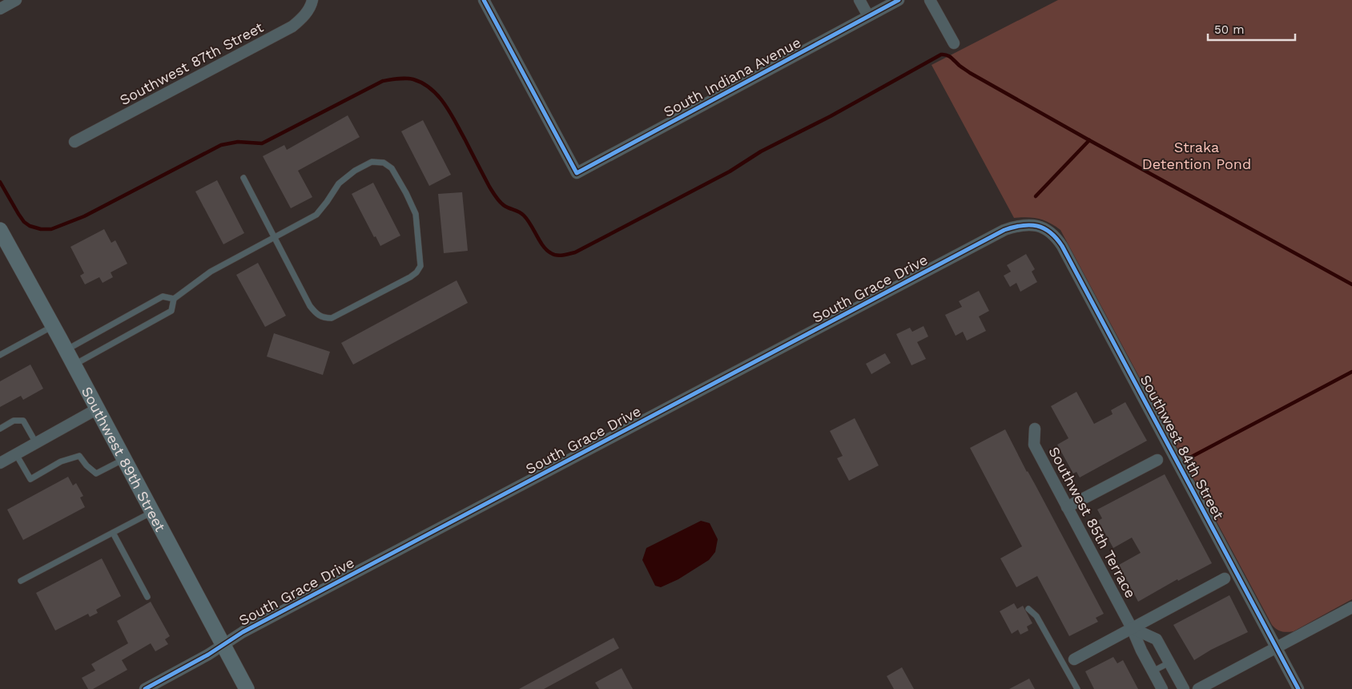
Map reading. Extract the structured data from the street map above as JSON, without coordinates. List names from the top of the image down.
{
  "streets": {
    "main road": ["Southwest 89th Street"],
    "street": [
      "Southwest 87th Street",
      "South Indiana Avenue",
      "South Grace Drive",
      "Southwest 84th Street",
      "Southwest 85th Terrace"
    ]
  },
  "crossings": [
    ["South Grace Drive", "Southwest 84th Street"],
    ["South Grace Drive", "Southwest 89th Street"]
  ],
  "parks": ["Straka Detention Pond"],
  "scale_bar": "50 m"
}
